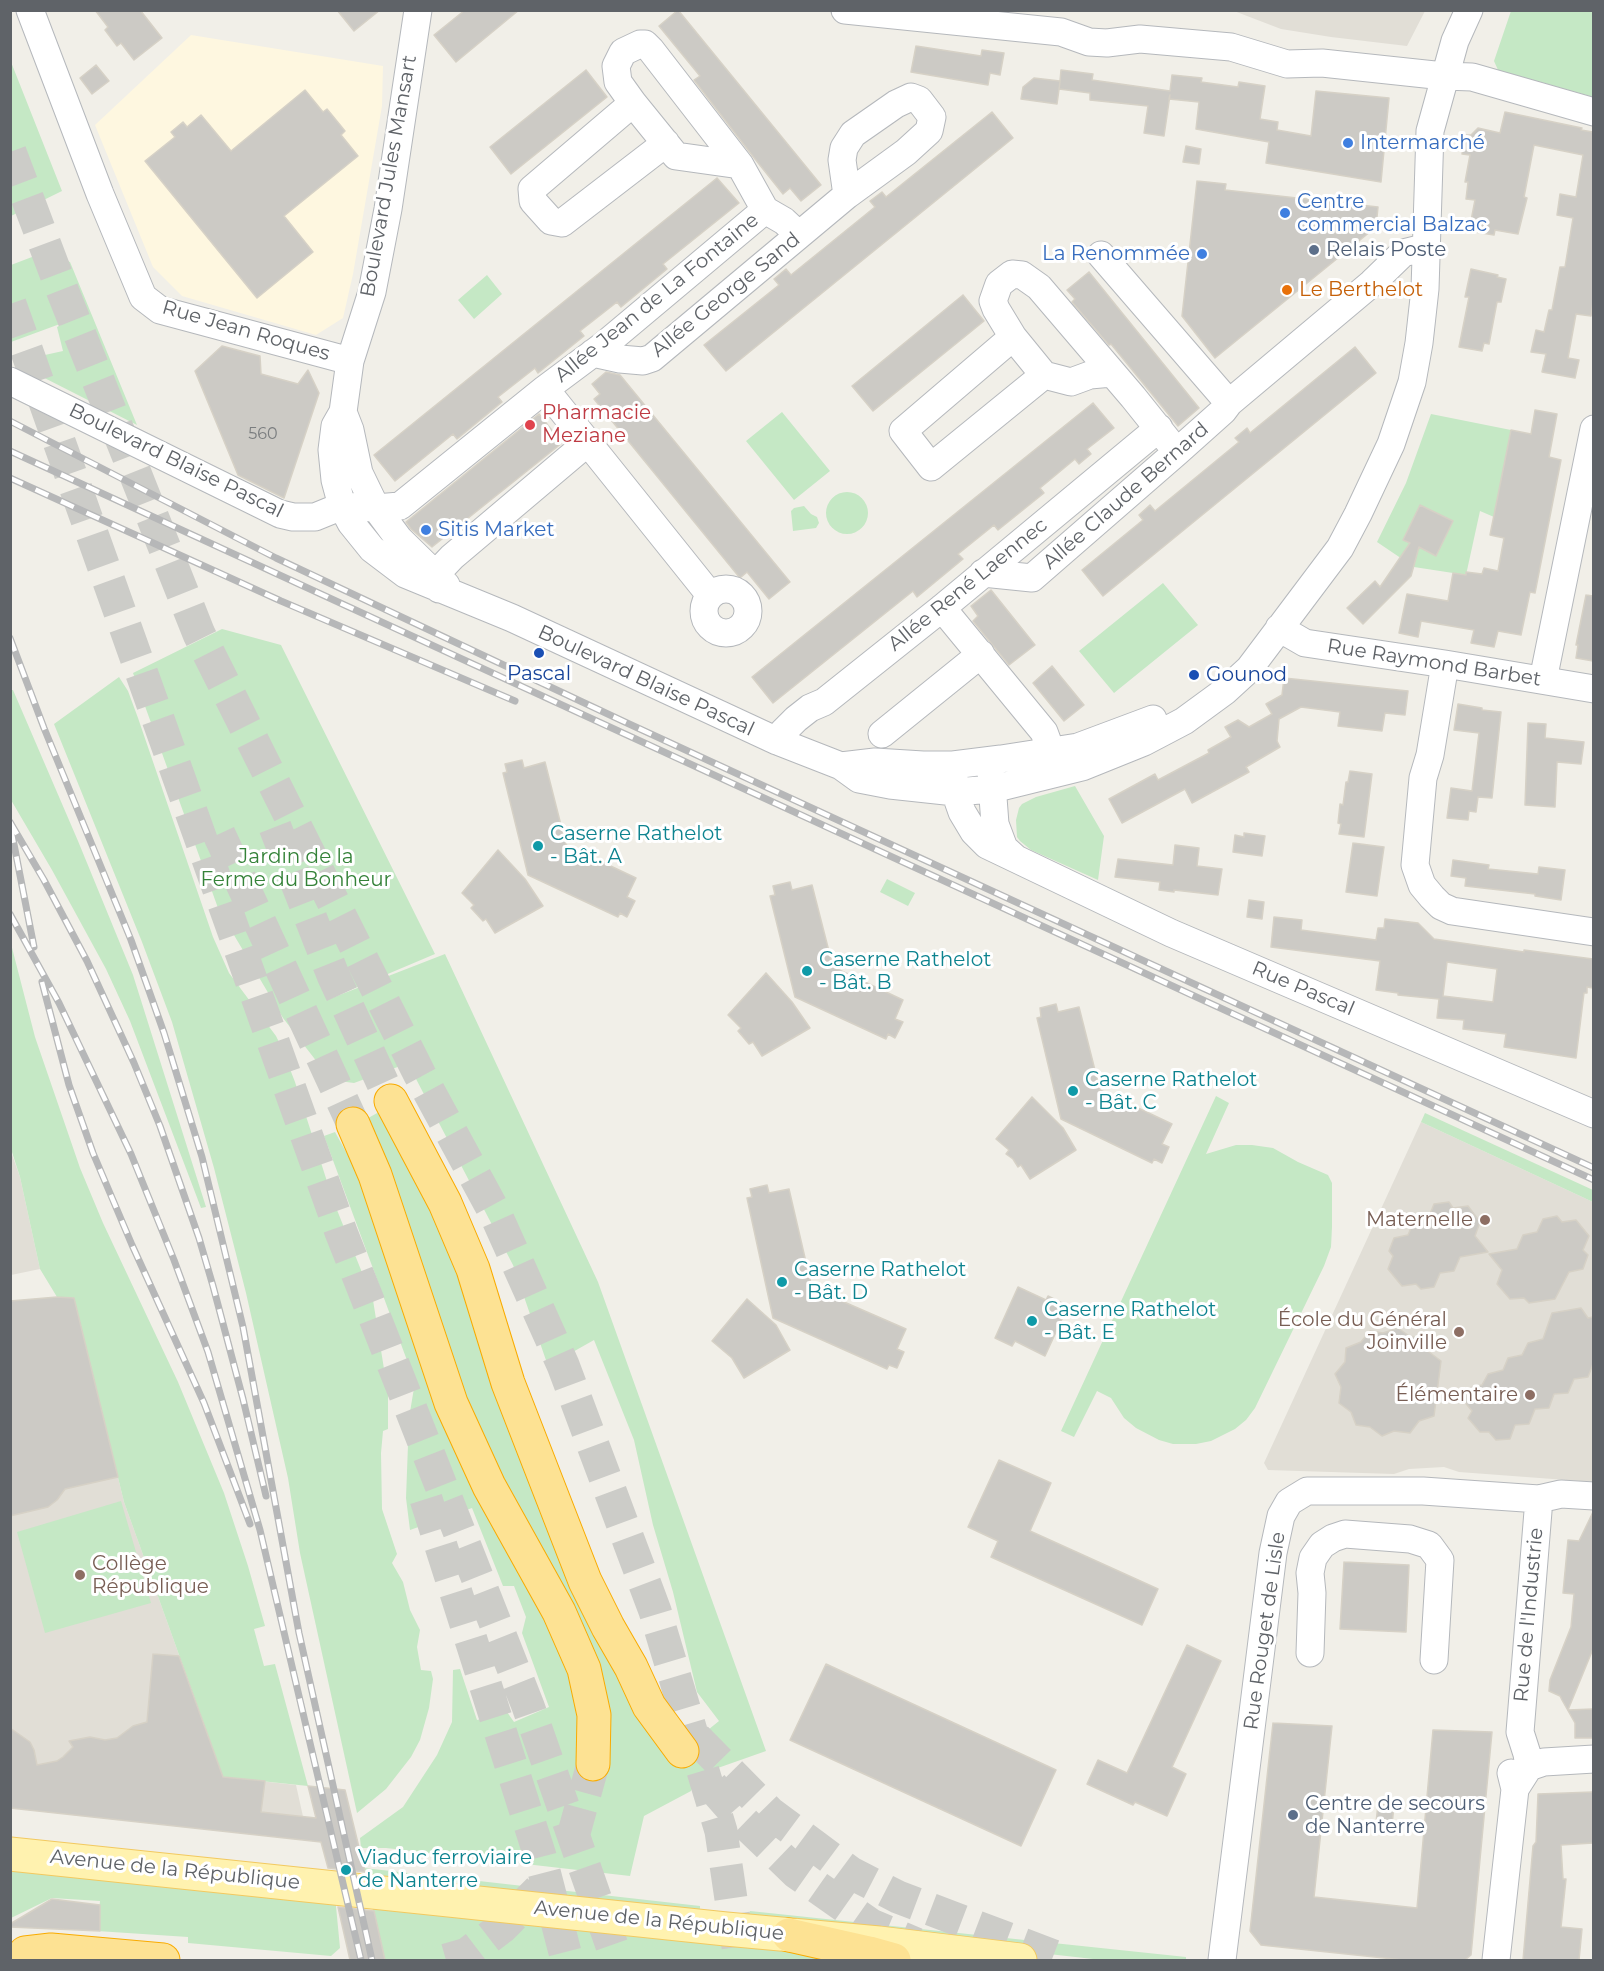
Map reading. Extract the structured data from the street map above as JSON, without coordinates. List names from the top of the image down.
{
  "streets": {
    "main road": ["Avenue de la République"],
    "street": [
      "Boulevard Jules Mansart",
      "Allée George Sand",
      "Allée Jean de La Fontaine",
      "Rue Jean Roques",
      "Boulevard Blaise Pascal",
      "Allée Claude Bernard",
      "Allée René Laennec",
      "Rue Raymond Barbet",
      "Rue Pascal",
      "Rue de l'Industrie",
      "Rue Rouget de Lisle"
    ]
  },
  "crossings": [
    ["Boulevard Jules Mansart", "Allée Jean de La Fontaine"],
    ["Boulevard Jules Mansart", "Rue Jean Roques"],
    ["Boulevard Jules Mansart", "Boulevard Blaise Pascal"],
    ["Allée George Sand", "Allée Jean de La Fontaine"],
    ["Allée Jean de La Fontaine", "Boulevard Blaise Pascal"],
    ["Boulevard Blaise Pascal", "Allée René Laennec"],
    ["Boulevard Blaise Pascal", "Rue Pascal"],
    ["Allée Claude Bernard", "Allée René Laennec"],
    ["Rue de l'Industrie", "Rue Rouget de Lisle"]
  ],
  "parks": ["Jardin de la Ferme du Bonheur"],
  "places": [
    "Intermarché",
    "Centre commercial Balzac",
    "Relais Poste",
    "La Renommée",
    "Le Berthelot",
    "Pharmacie Meziane",
    "Sitis Market",
    "Pascal",
    "Gounod",
    "Caserne Rathelot - Bât. A",
    "Caserne Rathelot - Bât. B",
    "Caserne Rathelot - Bât. C",
    "Maternelle",
    "Caserne Rathelot - Bât. D",
    "Caserne Rathelot - Bât. E",
    "École du Général Joinville",
    "Élémentaire",
    "Collège République",
    "Centre de secours de Nanterre",
    "Viaduc ferroviaire de Nanterre"
  ],
  "house_numbers": ["560"]
}
